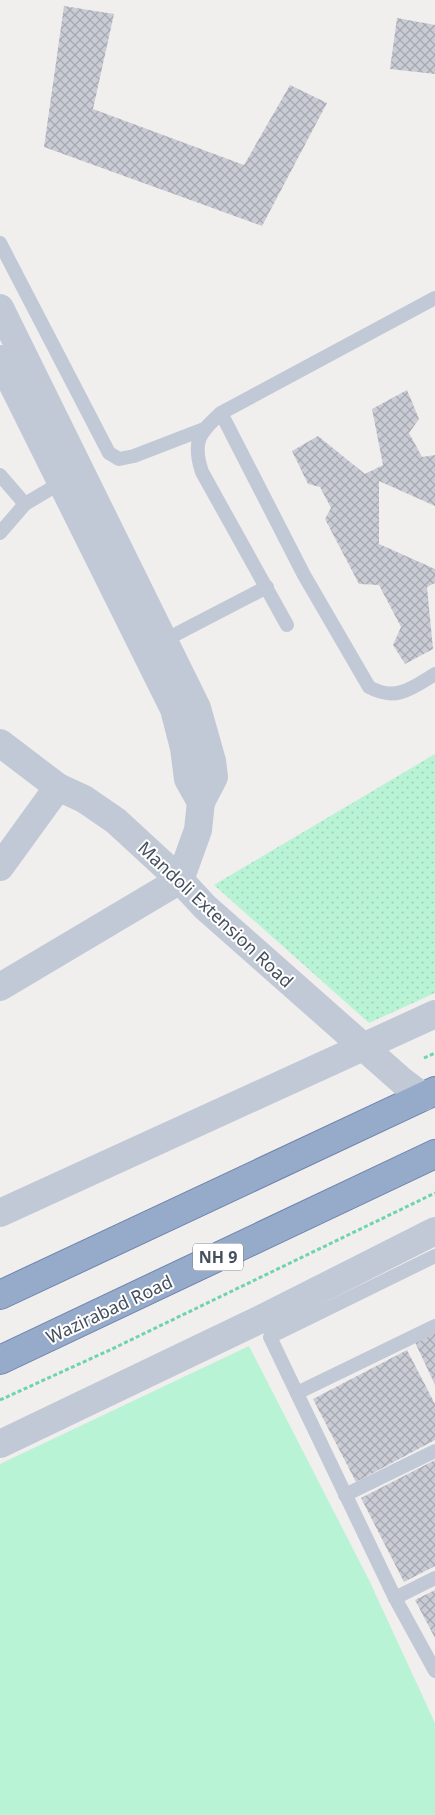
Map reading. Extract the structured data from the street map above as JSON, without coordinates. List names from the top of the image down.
{
  "streets": {
    "highway": ["NH 9", "Wazirabad Road"],
    "street": ["Mandoli Extension Road"]
  }
}
